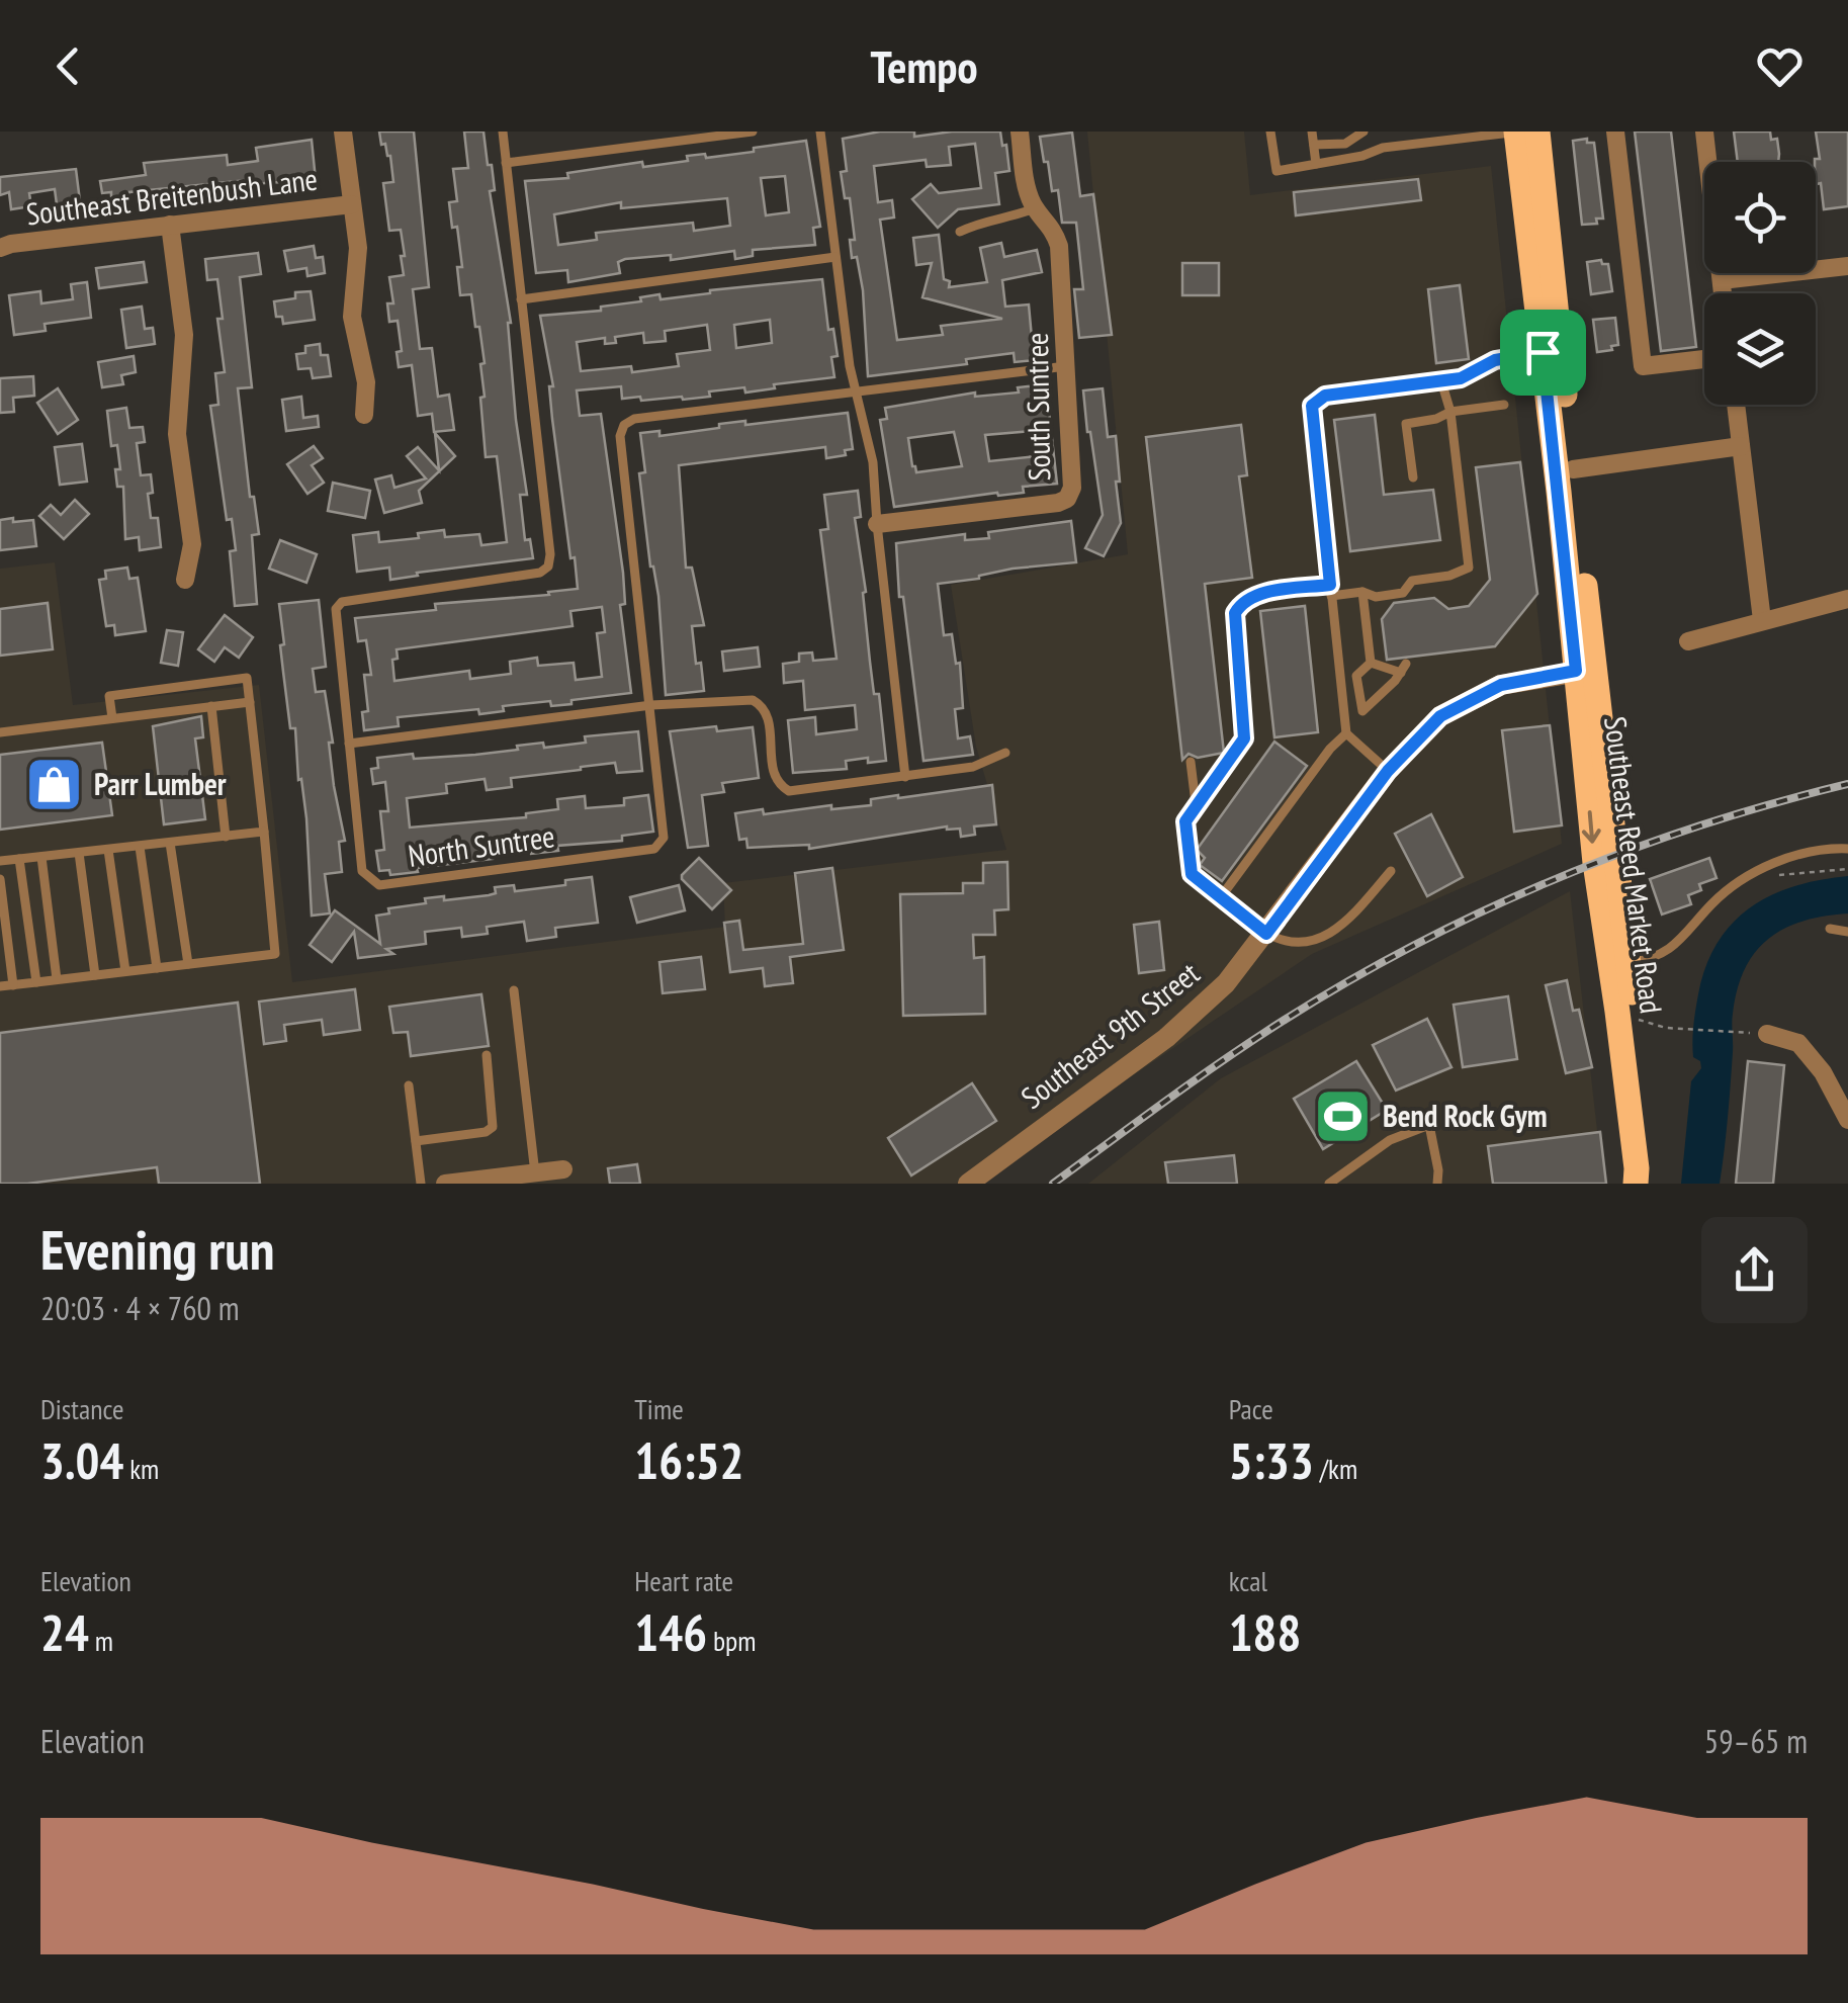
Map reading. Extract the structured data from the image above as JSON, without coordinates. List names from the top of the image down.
{
  "streets": {
    "main road": ["Southeast Reed Market Road"],
    "street": ["Southeast Breitenbush Lane", "South Suntree", "Southeast 9th Street"],
    "lane": ["North Suntree"]
  },
  "crossings": [
    ["South Suntree", "North Suntree"],
    ["Southeast Reed Market Road", "Southeast 9th Street"]
  ],
  "places": {
    "shop": ["Parr Lumber"],
    "sports": ["Bend Rock Gym"]
  },
  "page": {
    "header": "Tempo",
    "heading": ["Evening run", "20:03 · 4 × 760 m"],
    "stats": [
      ["Distance", "3.04 km"],
      ["Time", "16:52"],
      ["Pace", "5:33 /km"],
      ["Elevation", "24 m"],
      ["Heart rate", "146 bpm"],
      ["kcal", "188"]
    ],
    "chart": ["Elevation", "59–65 m"]
  }
}
